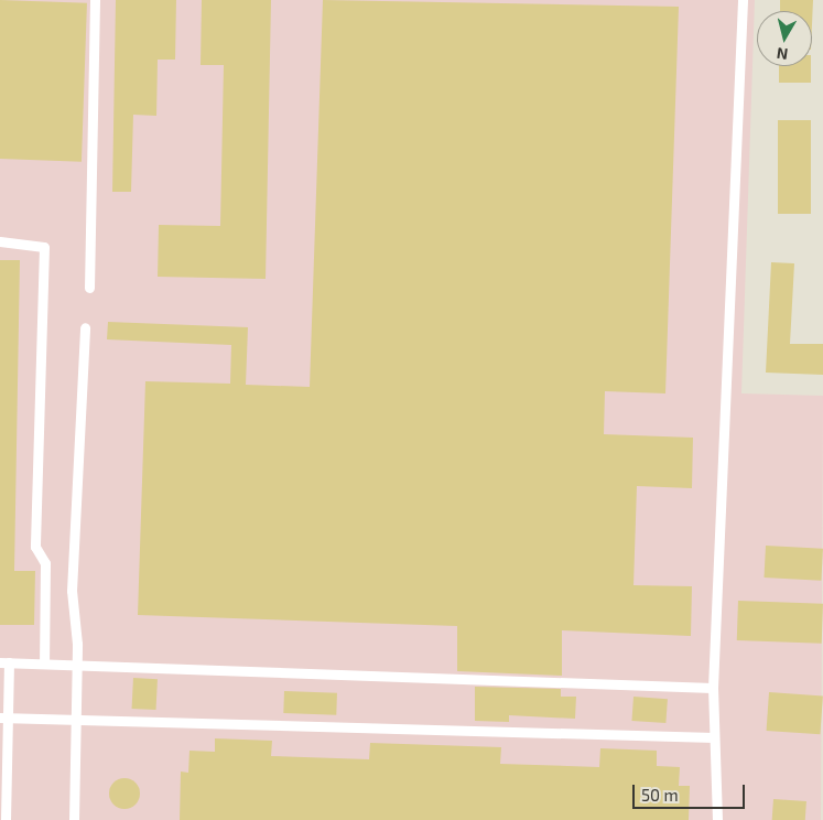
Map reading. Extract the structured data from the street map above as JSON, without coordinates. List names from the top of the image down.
{
  "scale_bar": "50 m",
  "north": "bottom"
}
